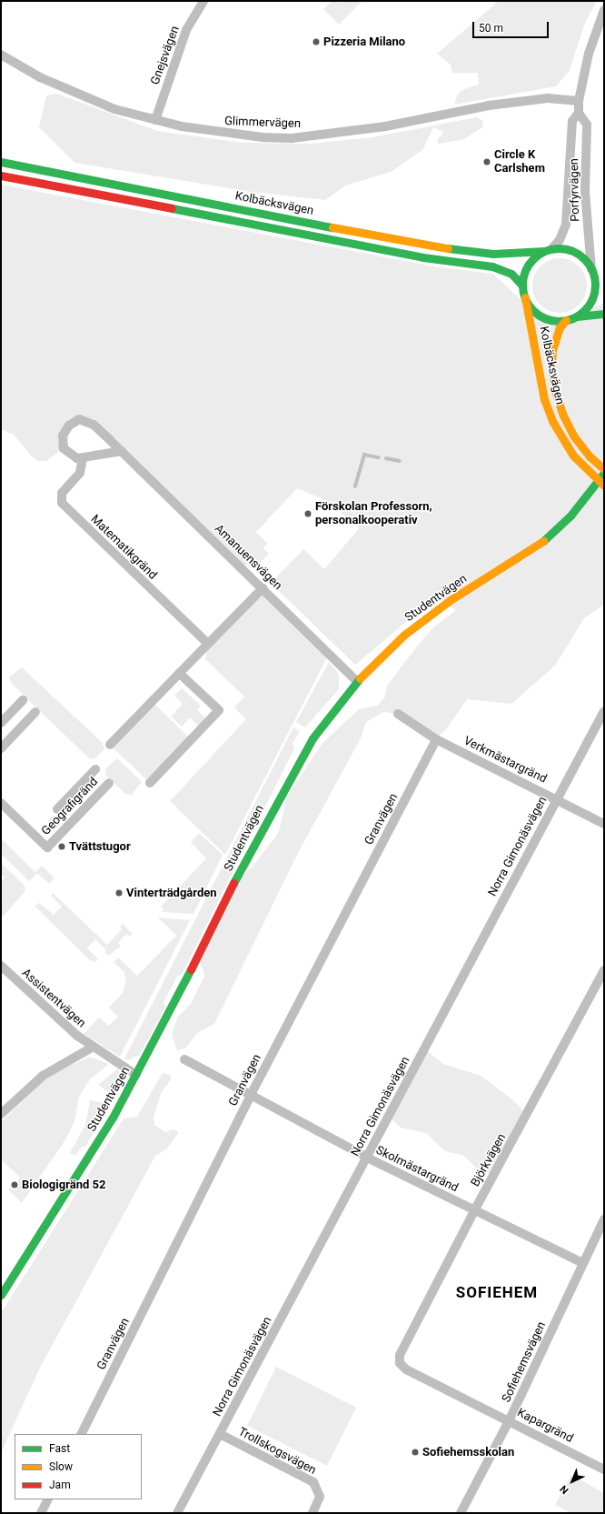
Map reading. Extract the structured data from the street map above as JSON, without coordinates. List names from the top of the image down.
{
  "streets": {
    "main road": ["Kolbäcksvägen", "Studentvägen"],
    "street": [
      "Gnejsvägen",
      "Glimmervägen",
      "Porfyrvägen",
      "Matematikgränd",
      "Amanuensvägen",
      "Verkmästargränd",
      "Geografigränd",
      "Granvägen",
      "Norra Gimonäsvägen",
      "Assistentvägen",
      "Björkvägen",
      "Skolmästargränd",
      "Sofiehemsvägen",
      "Kapargränd",
      "Trollskogsvägen"
    ]
  },
  "crossings": [
    ["Gnejsvägen", "Glimmervägen"],
    ["Glimmervägen", "Porfyrvägen"],
    ["Porfyrvägen", "Kolbäcksvägen"],
    ["Kolbäcksvägen", "Studentvägen"],
    ["Matematikgränd", "Amanuensvägen"],
    ["Amanuensvägen", "Studentvägen"],
    ["Studentvägen", "Assistentvägen"],
    ["Verkmästargränd", "Granvägen"],
    ["Verkmästargränd", "Norra Gimonäsvägen"],
    ["Granvägen", "Skolmästargränd"],
    ["Norra Gimonäsvägen", "Skolmästargränd"],
    ["Norra Gimonäsvägen", "Trollskogsvägen"],
    ["Björkvägen", "Skolmästargränd"],
    ["Björkvägen", "Kapargränd"],
    ["Skolmästargränd", "Sofiehemsvägen"],
    ["Sofiehemsvägen", "Kapargränd"]
  ],
  "districts": ["SOFIEHEM"],
  "places": [
    "Pizzeria Milano",
    "Circle K Carlshem",
    "Förskolan Professorn, personalkooperativ",
    "Tvättstugor",
    "Vinterträdgården",
    "Biologigränd 52",
    "Sofiehemsskolan"
  ],
  "legend": ["Fast", "Slow", "Jam"],
  "scale_bar": "50 m",
  "north": "bottom left"
}
